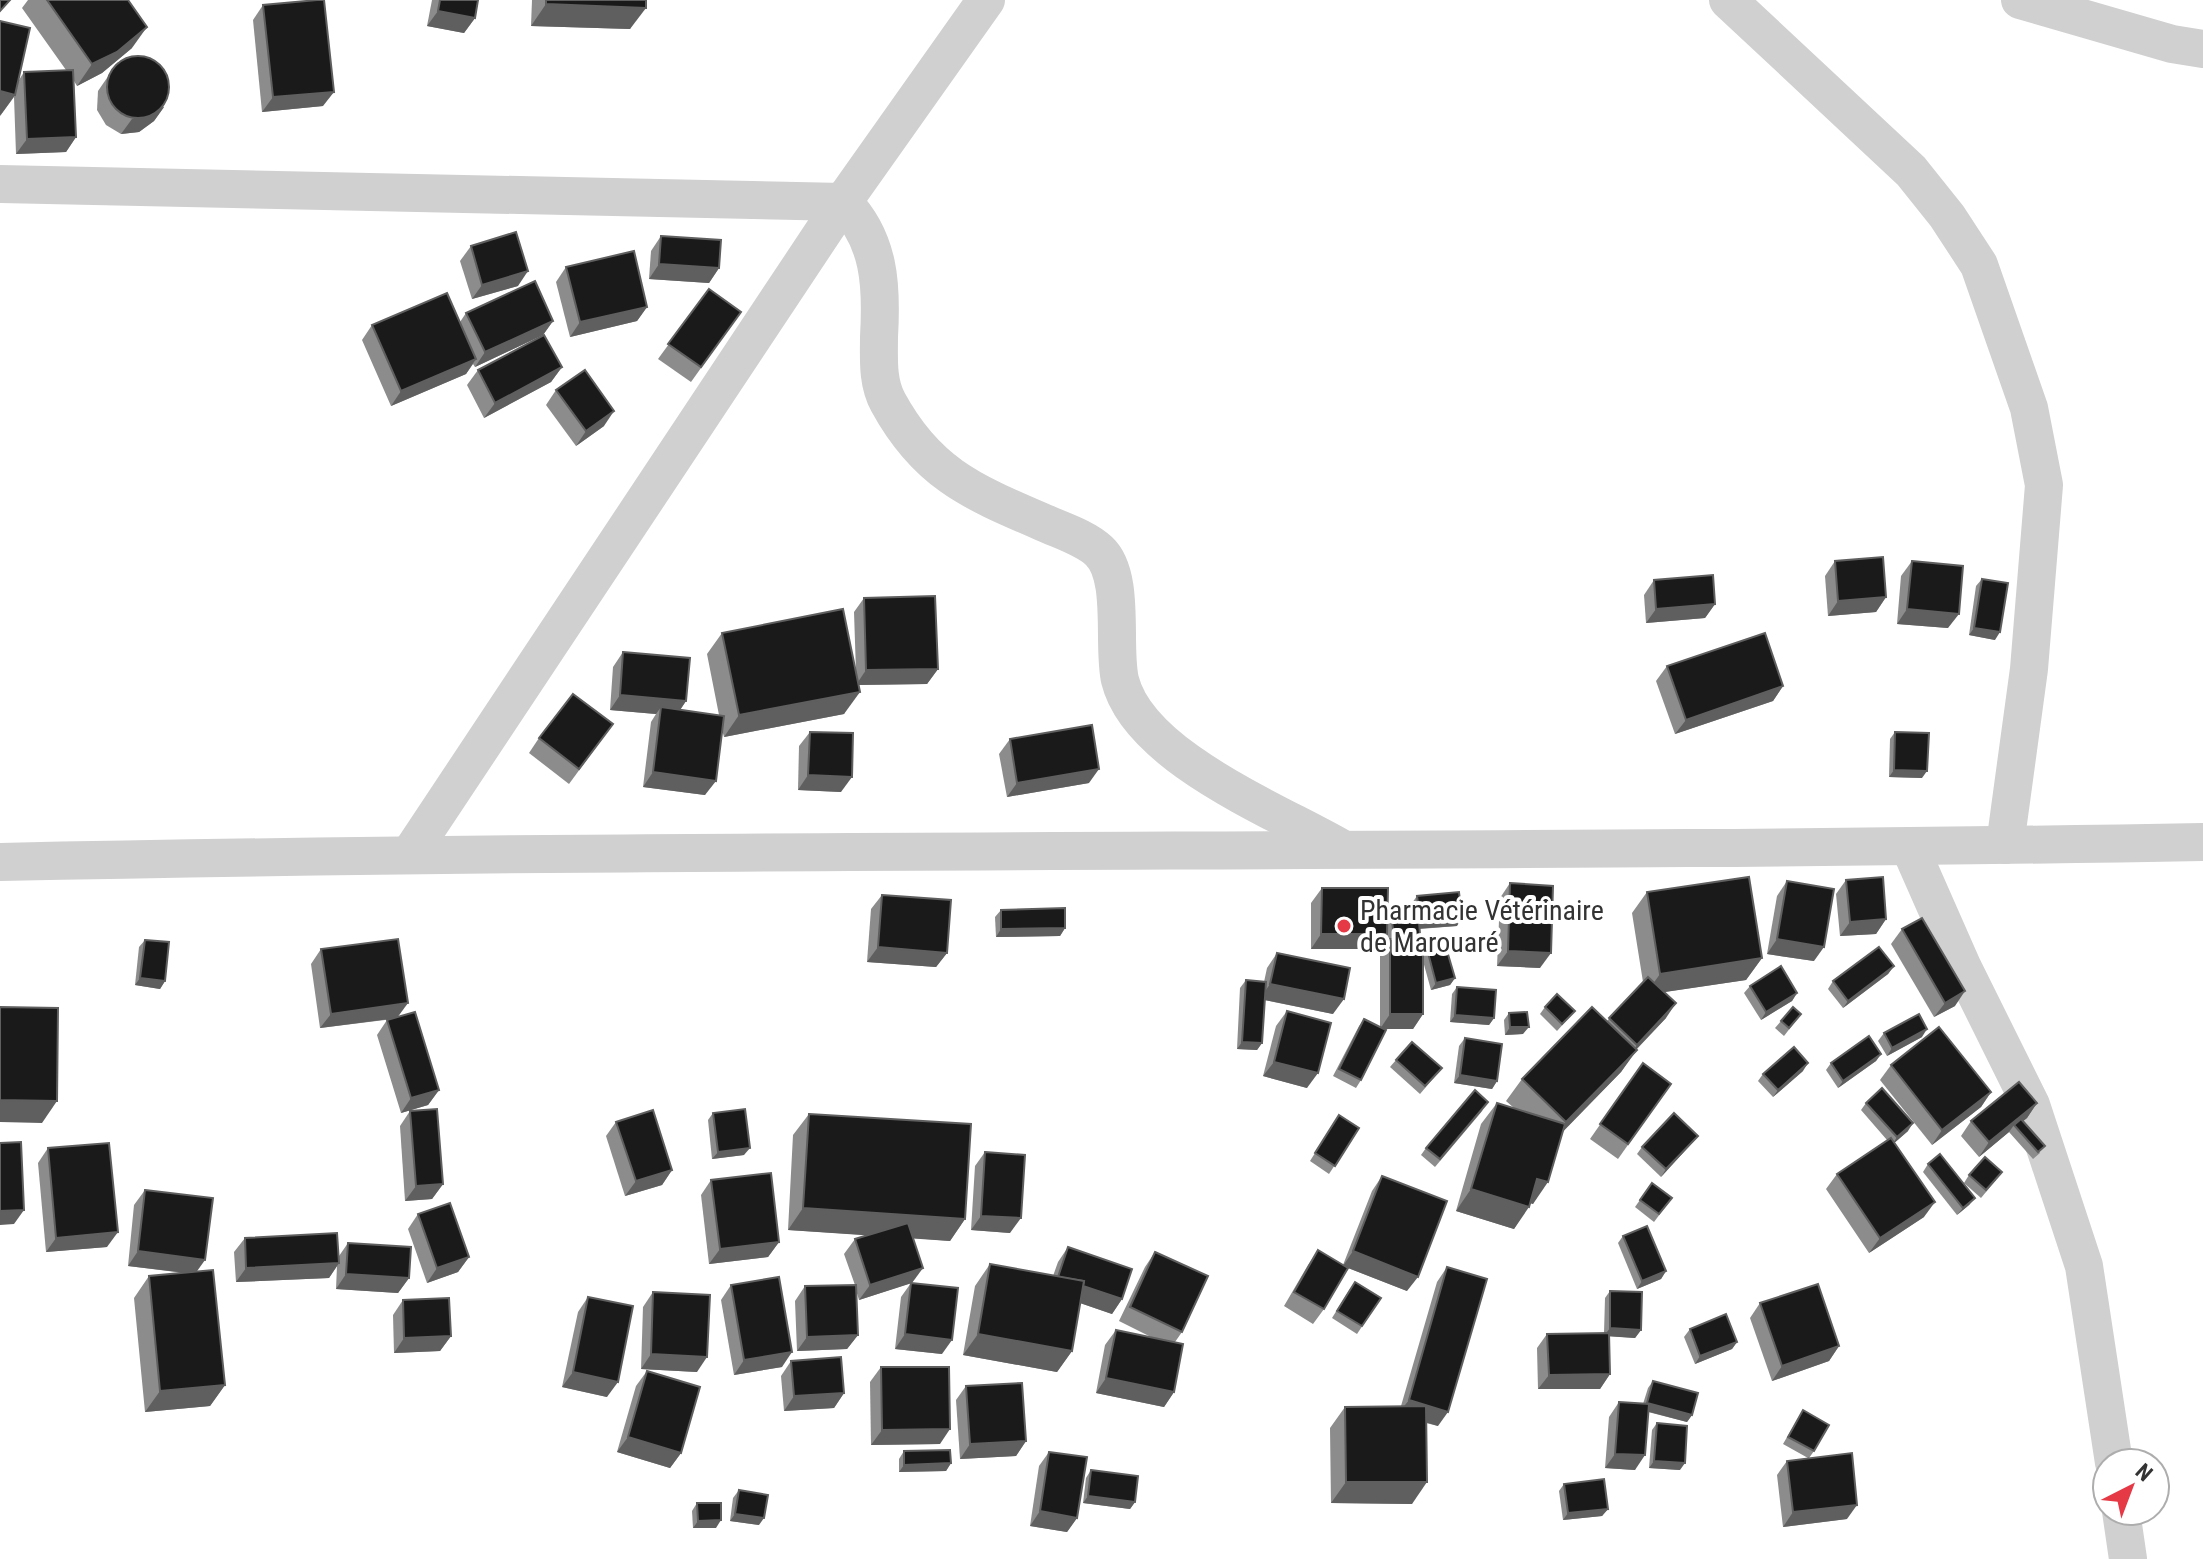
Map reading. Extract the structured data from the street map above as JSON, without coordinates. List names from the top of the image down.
{
  "places": ["Pharmacie Vétérinaire de Marouaré"],
  "north": "top right"
}
